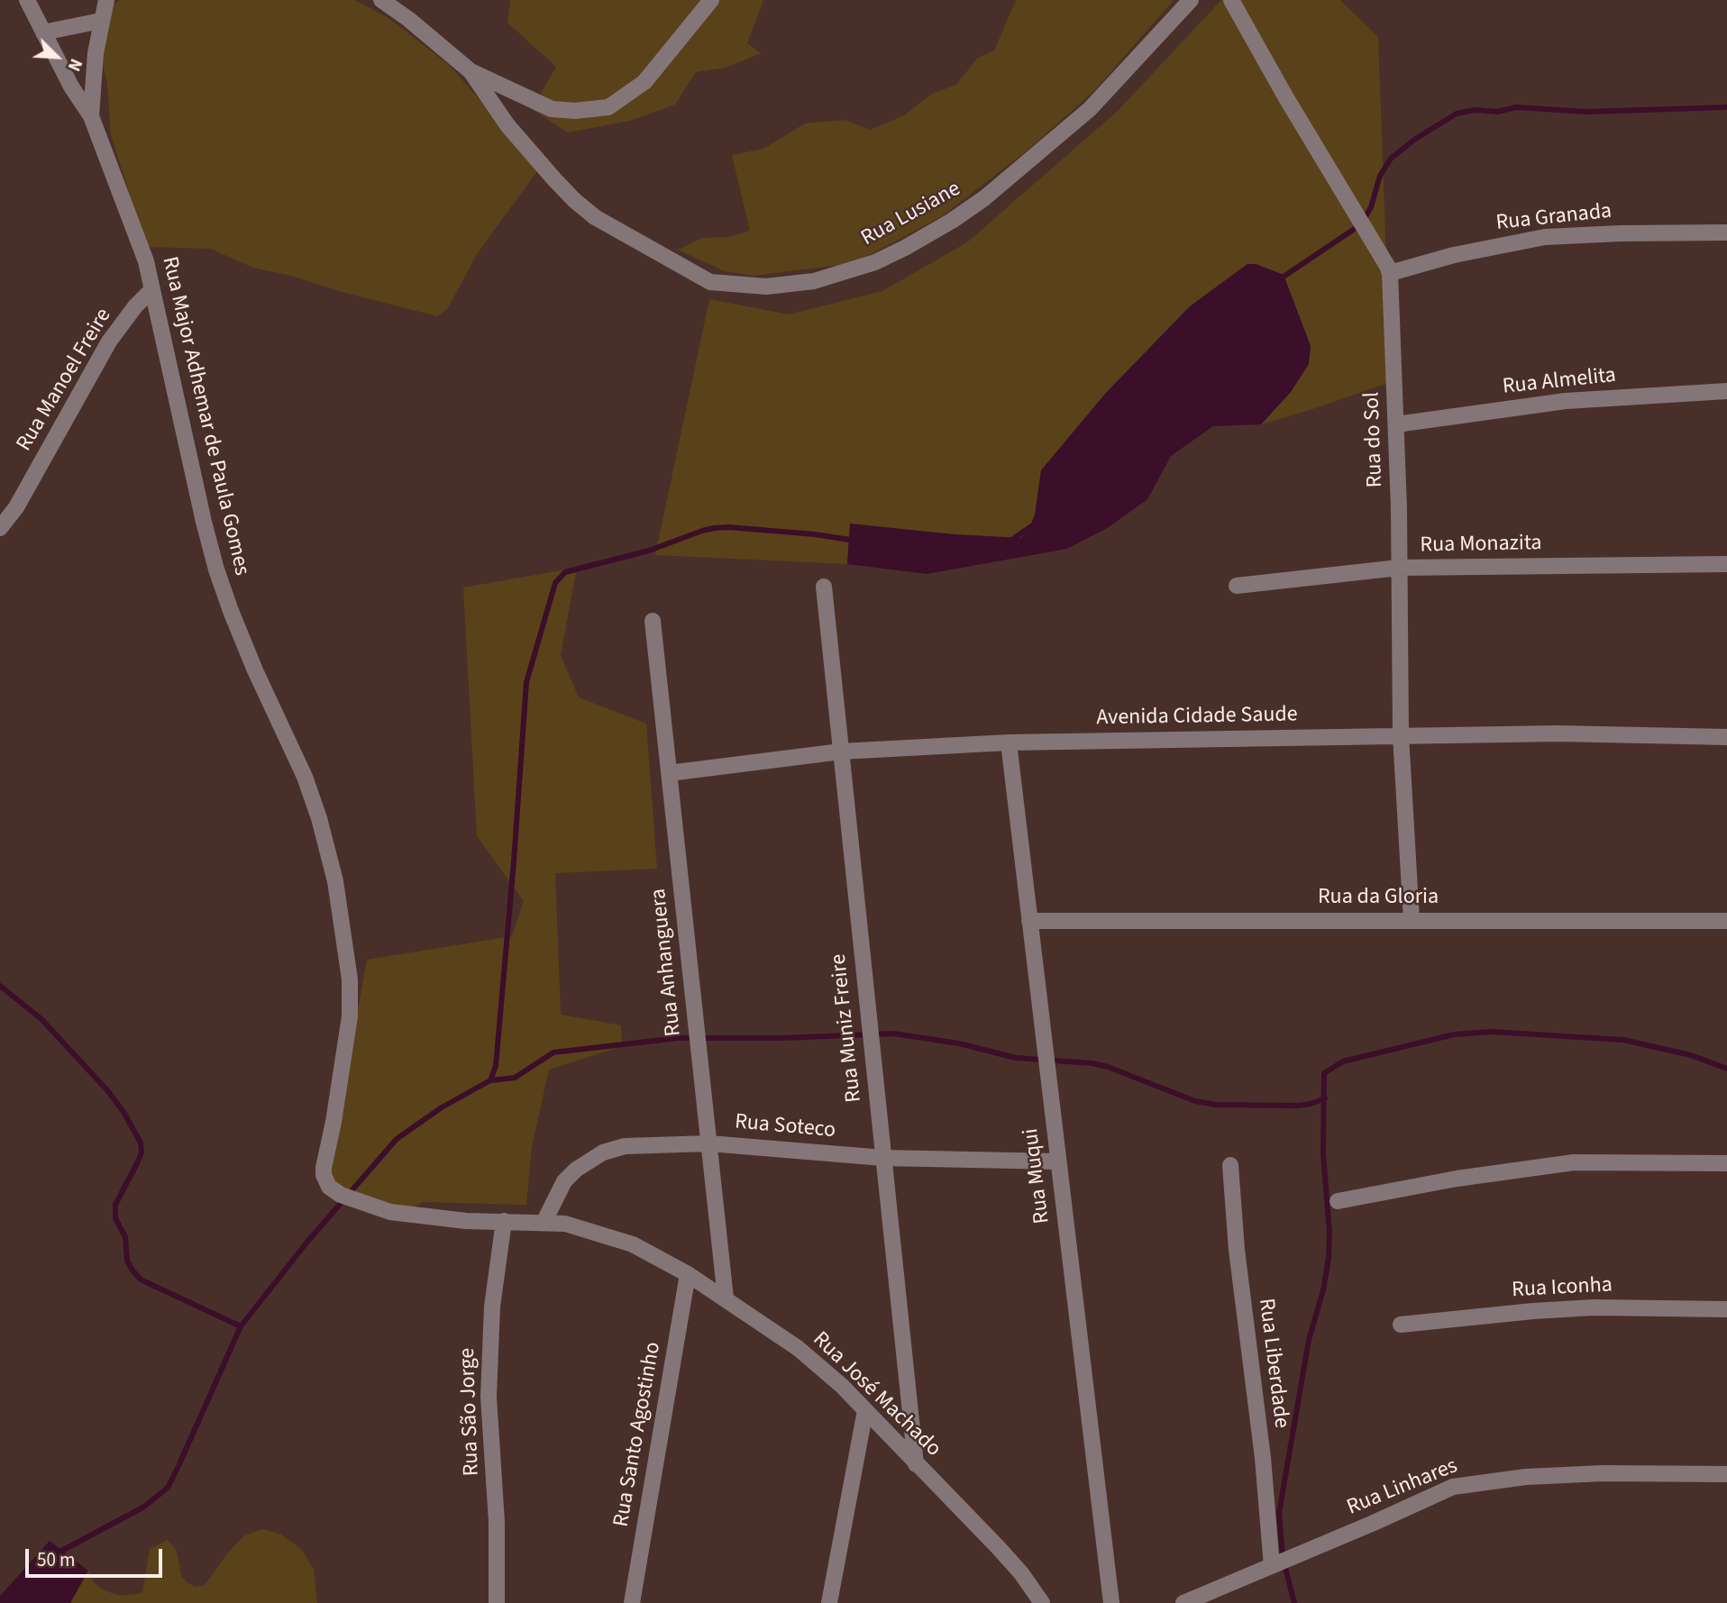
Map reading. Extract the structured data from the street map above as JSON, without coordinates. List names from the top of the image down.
{
  "streets": {
    "street": [
      "Rua Lusiane",
      "Rua Granada",
      "Rua Manoel Freire",
      "Rua Almelita",
      "Rua Major Adhemar de Paula Gomes",
      "Rua do Sol",
      "Rua Monazita",
      "Avenida Cidade Saude",
      "Rua da Gloria",
      "Rua Anhanguera",
      "Rua Muniz Freire",
      "Rua Soteco",
      "Rua Muqui",
      "Rua Iconha",
      "Rua Liberdade",
      "Rua José Machado",
      "Rua São Jorge",
      "Rua Santo Agostinho",
      "Rua Linhares"
    ]
  },
  "crossings": [
    ["Rua Granada", "Rua do Sol"],
    ["Rua Manoel Freire", "Rua Major Adhemar de Paula Gomes"],
    ["Rua Almelita", "Rua do Sol"],
    ["Rua Major Adhemar de Paula Gomes", "Rua José Machado"],
    ["Rua do Sol", "Rua Monazita"],
    ["Rua do Sol", "Avenida Cidade Saude"],
    ["Rua do Sol", "Rua da Gloria"],
    ["Avenida Cidade Saude", "Rua Anhanguera"],
    ["Avenida Cidade Saude", "Rua Muniz Freire"],
    ["Avenida Cidade Saude", "Rua Muqui"],
    ["Rua da Gloria", "Rua Muqui"],
    ["Rua Anhanguera", "Rua Soteco"],
    ["Rua Anhanguera", "Rua José Machado"],
    ["Rua Muniz Freire", "Rua Soteco"],
    ["Rua Muniz Freire", "Rua José Machado"],
    ["Rua Soteco", "Rua Muqui"],
    ["Rua Soteco", "Rua José Machado"],
    ["Rua Liberdade", "Rua Linhares"],
    ["Rua José Machado", "Rua São Jorge"],
    ["Rua José Machado", "Rua Santo Agostinho"]
  ],
  "scale_bar": "50 m",
  "north": "bottom right"
}
